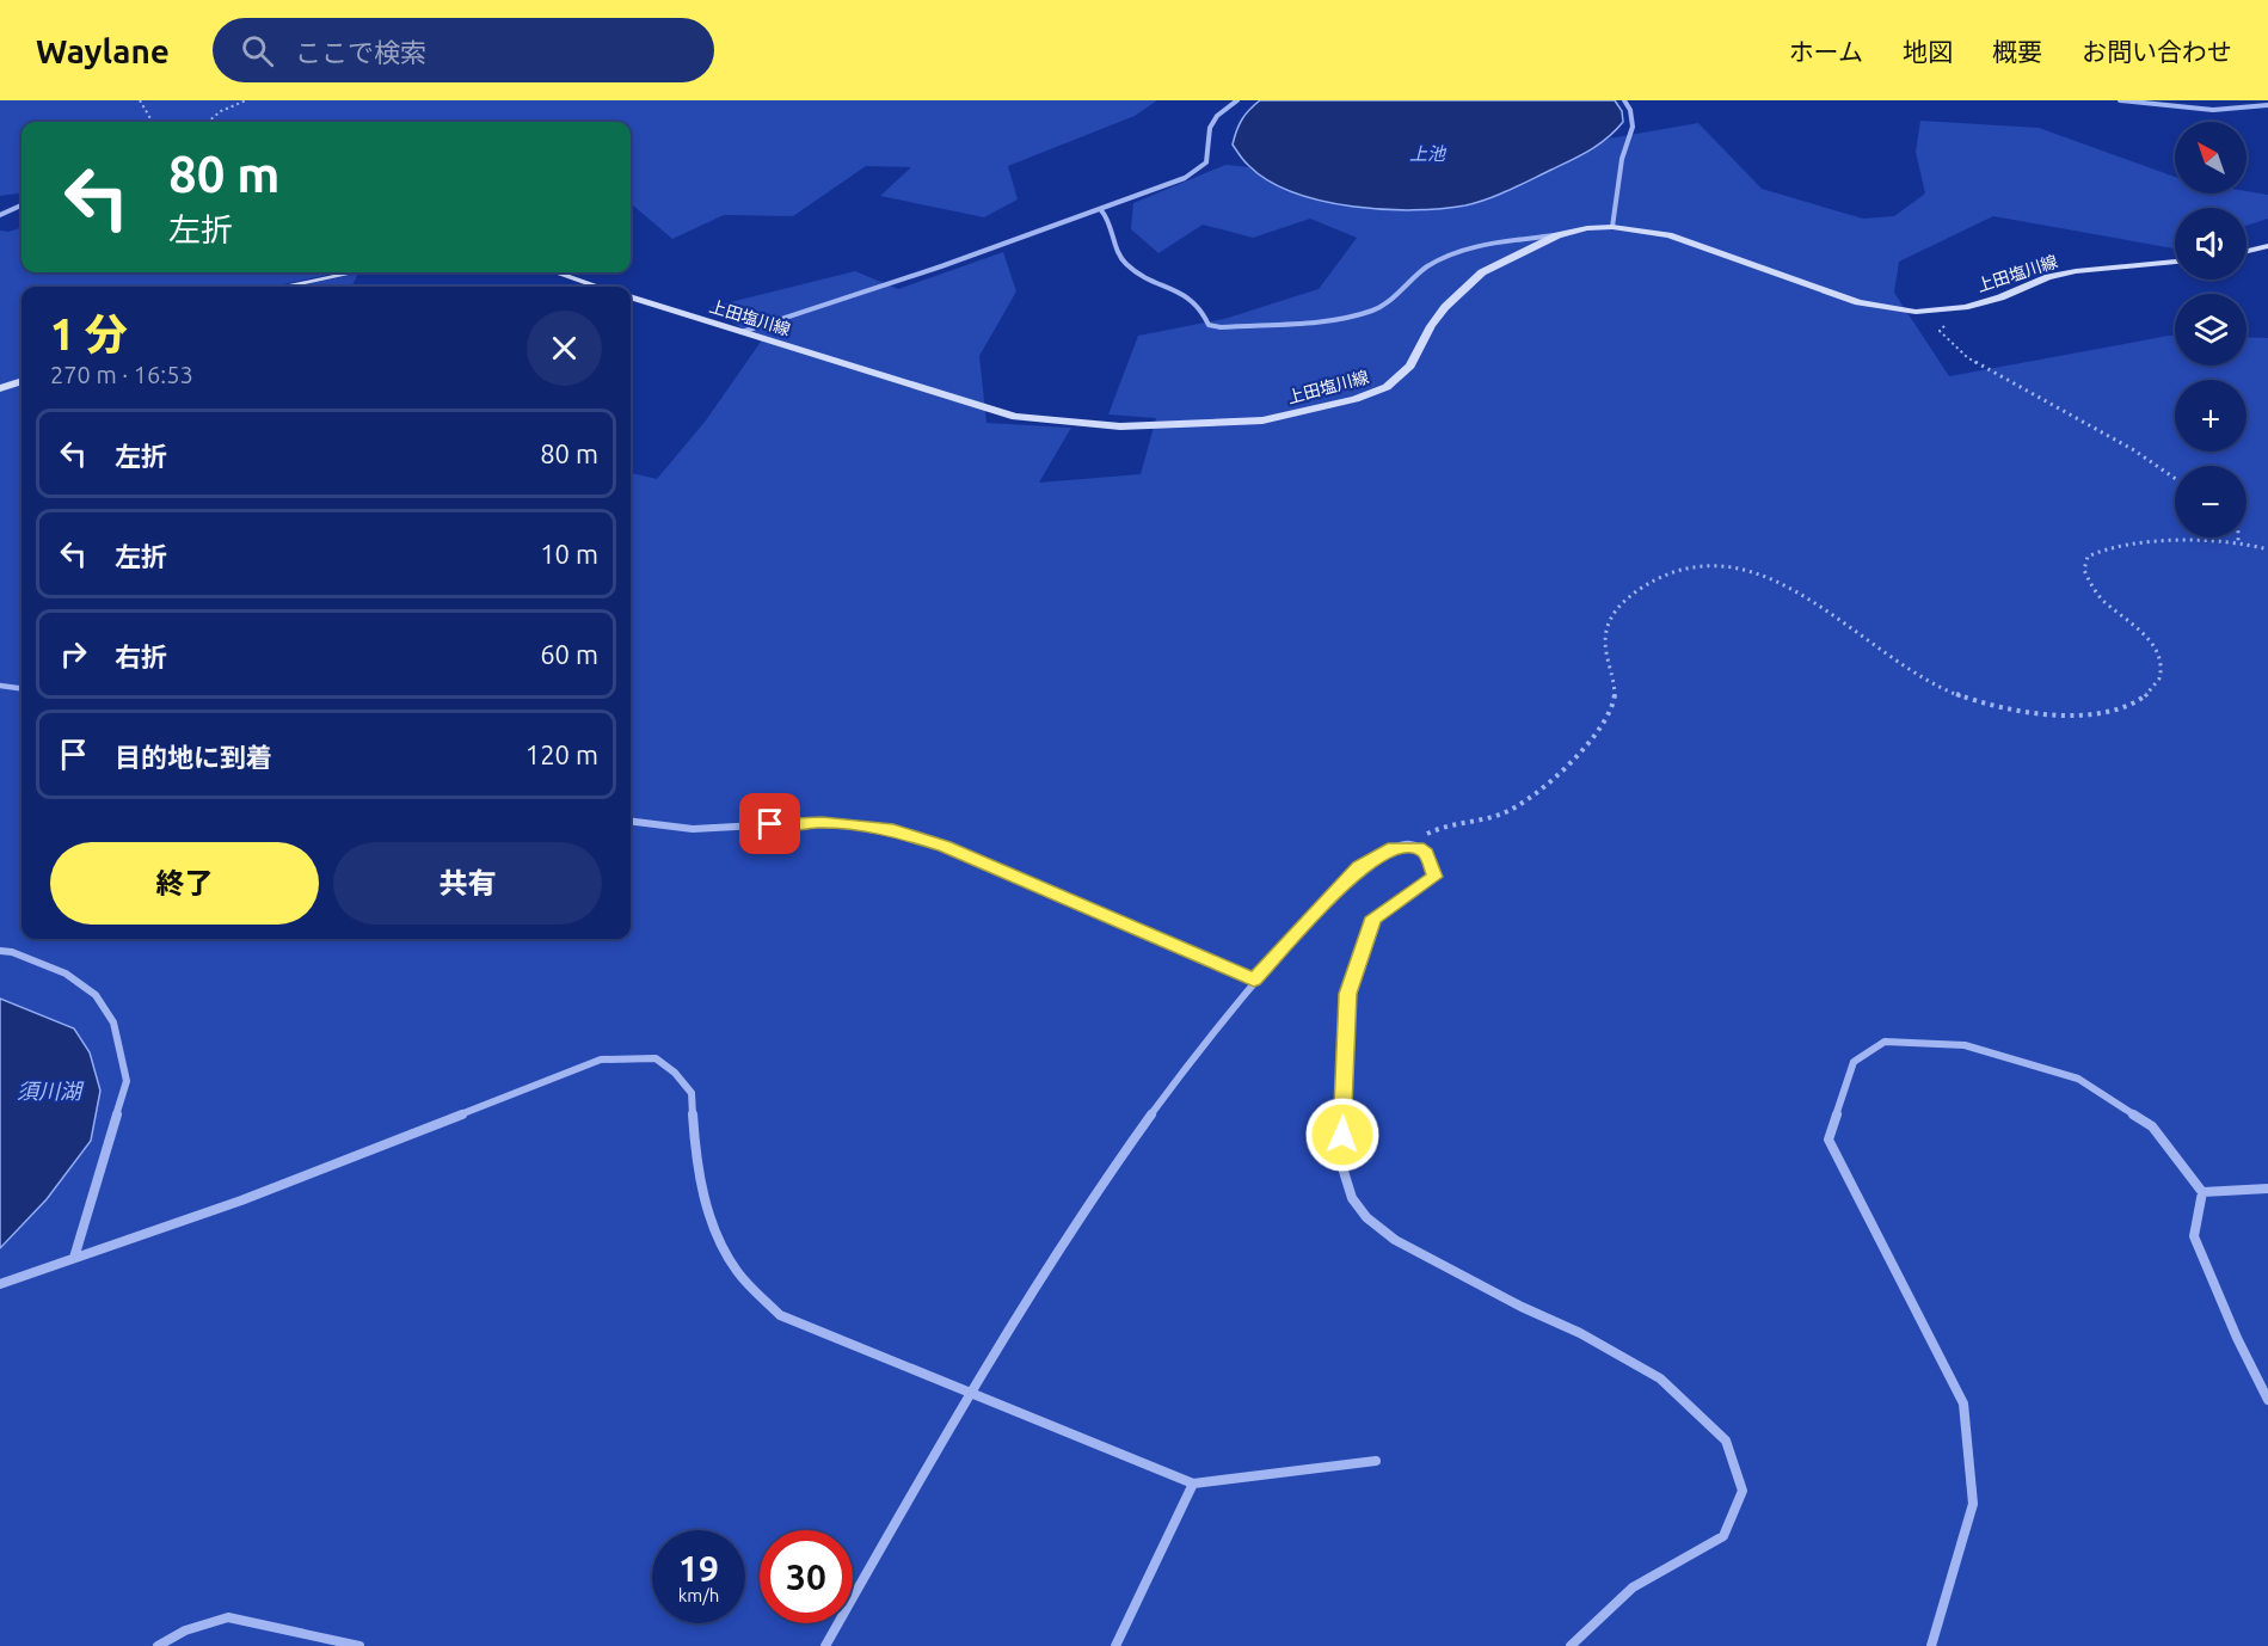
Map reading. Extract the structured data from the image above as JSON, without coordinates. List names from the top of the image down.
{
  "streets": {
    "main road": ["上田塩川線"]
  },
  "water": ["上池", "須川湖"],
  "north": "top left",
  "page": {
    "header": "Waylane",
    "search": "ここで検索",
    "nav": [
      "ホーム",
      "地図",
      "概要",
      "お問い合わせ"
    ],
    "map_buttons": ["+", "−"],
    "turn": ["80 m", "左折"],
    "heading": ["1 分", "270 m · 16:53"],
    "list": [
      {
        "name": "左折",
        "value": "80 m"
      },
      {
        "name": "左折",
        "value": "10 m"
      },
      {
        "name": "右折",
        "value": "60 m"
      },
      {
        "name": "目的地に到着",
        "value": "120 m"
      }
    ],
    "buttons": ["終了", "共有"],
    "speed": "19 km/h",
    "limit": "30"
  }
}
